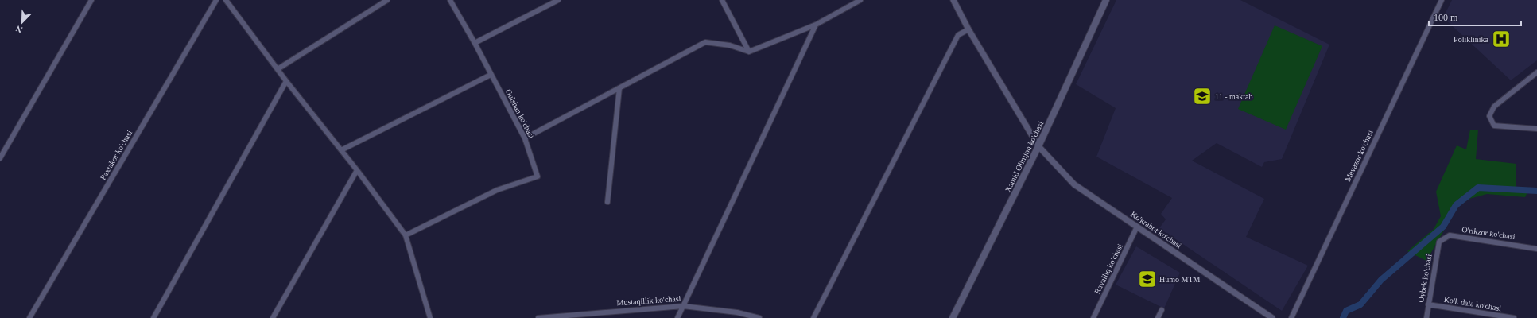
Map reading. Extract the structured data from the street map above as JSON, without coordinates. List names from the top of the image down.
{
  "streets": {
    "main road": ["Xamid Olimjon ko'chasi"],
    "street": [
      "Gulshan ko'chasi",
      "Paxtakor ko'chasi",
      "Mevazor ko'chasi",
      "Ko'krabot ko'chasi",
      "O'rikzor ko'chasi",
      "Ravalliq ko'chasi",
      "Oybek ko'chasi",
      "Mustaqillik ko'chasi",
      "Ko'k dala ko'chasi"
    ]
  },
  "crossings": [
    ["Xamid Olimjon ko'chasi", "Ko'krabot ko'chasi"],
    ["Ko'krabot ko'chasi", "Ravalliq ko'chasi"],
    ["O'rikzor ko'chasi", "Oybek ko'chasi"],
    ["Oybek ko'chasi", "Ko'k dala ko'chasi"]
  ],
  "places": {
    "hospital": ["Poliklinika"],
    "school or university": ["11 - maktab", "Humo MTM"]
  },
  "scale_bar": "100 m",
  "north": "bottom left"
}
